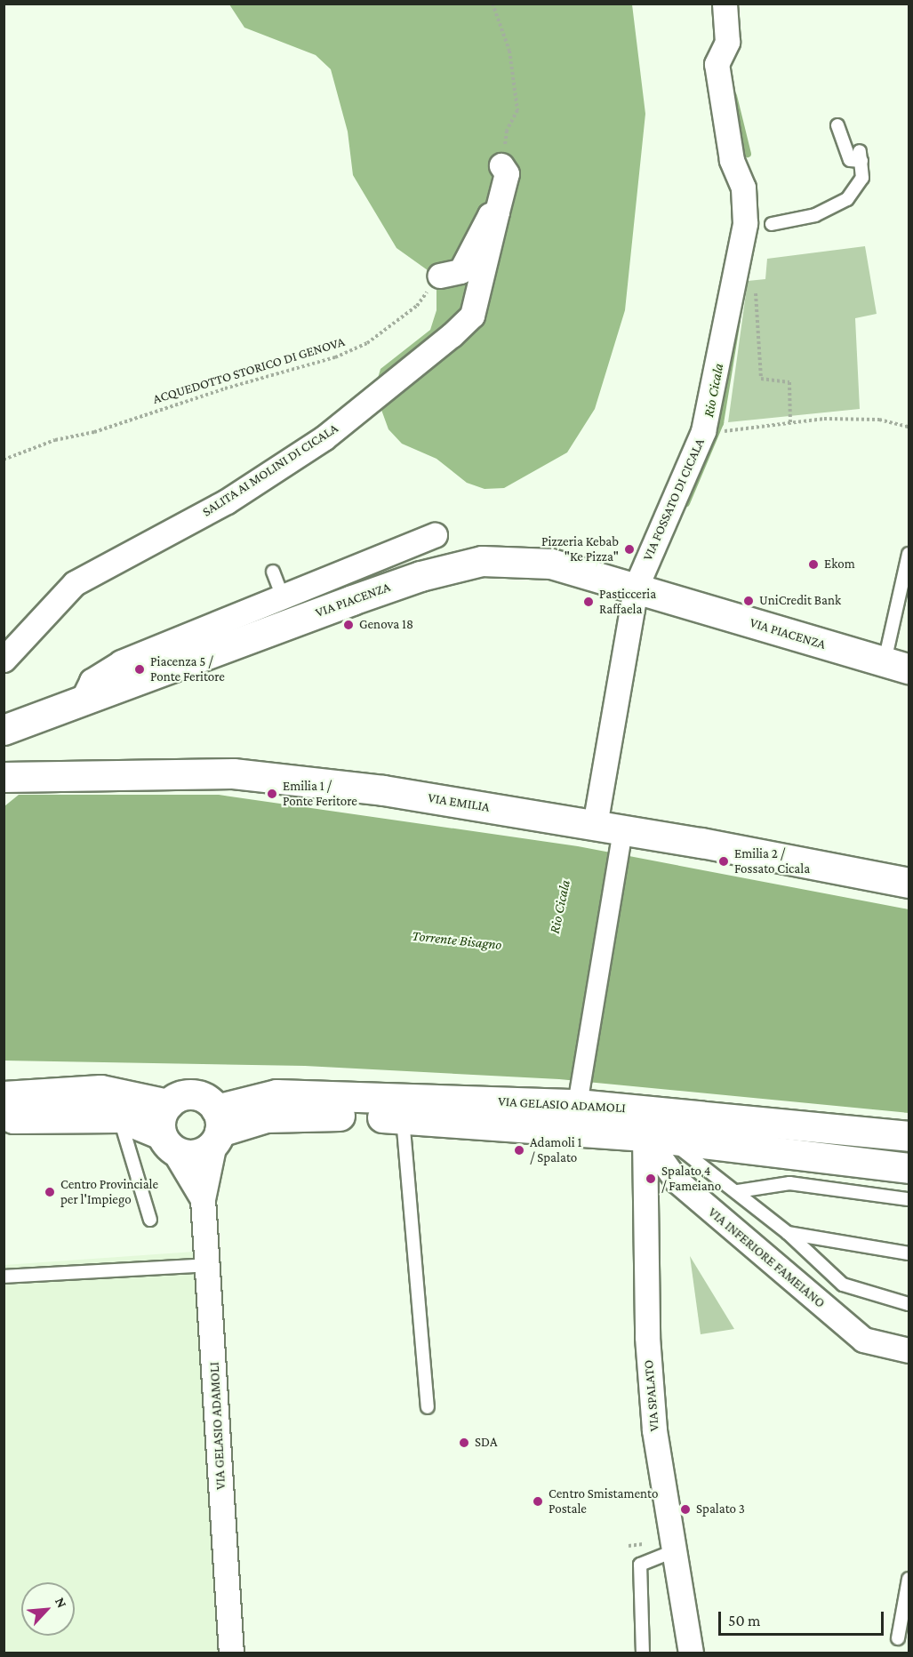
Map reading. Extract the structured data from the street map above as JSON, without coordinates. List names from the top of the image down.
{
  "streets": {
    "main road": ["VIA PIACENZA", "VIA EMILIA", "VIA GELASIO ADAMOLI"],
    "street": [
      "SALITA AI MOLINI DI CICALA",
      "VIA FOSSATO DI CICALA",
      "VIA INFERIORE FAMEIANO",
      "VIA SPALATO"
    ],
    "path": ["ACQUEDOTTO STORICO DI GENOVA"]
  },
  "crossings": [
    ["ACQUEDOTTO STORICO DI GENOVA", "SALITA AI MOLINI DI CICALA"],
    ["VIA FOSSATO DI CICALA", "VIA PIACENZA"],
    ["VIA GELASIO ADAMOLI", "VIA INFERIORE FAMEIANO"],
    ["VIA GELASIO ADAMOLI", "VIA SPALATO"],
    ["VIA INFERIORE FAMEIANO", "VIA SPALATO"]
  ],
  "water": ["Rio Cicala", "Torrente Bisagno"],
  "places": [
    "Pizzeria Kebab \"Ke Pizza\"",
    "Ekom",
    "UniCredit Bank",
    "Pasticceria Raffaela",
    "Genova 18",
    "Piacenza 5 / Ponte Feritore",
    "Emilia 1 / Ponte Feritore",
    "Emilia 2 / Fossato Cicala",
    "Adamoli 1 / Spalato",
    "Spalato 4 / Fameiano",
    "Centro Provinciale per l'Impiego",
    "SDA",
    "Centro Smistamento Postale",
    "Spalato 3"
  ],
  "scale_bar": "50 m",
  "north": "top right"
}
